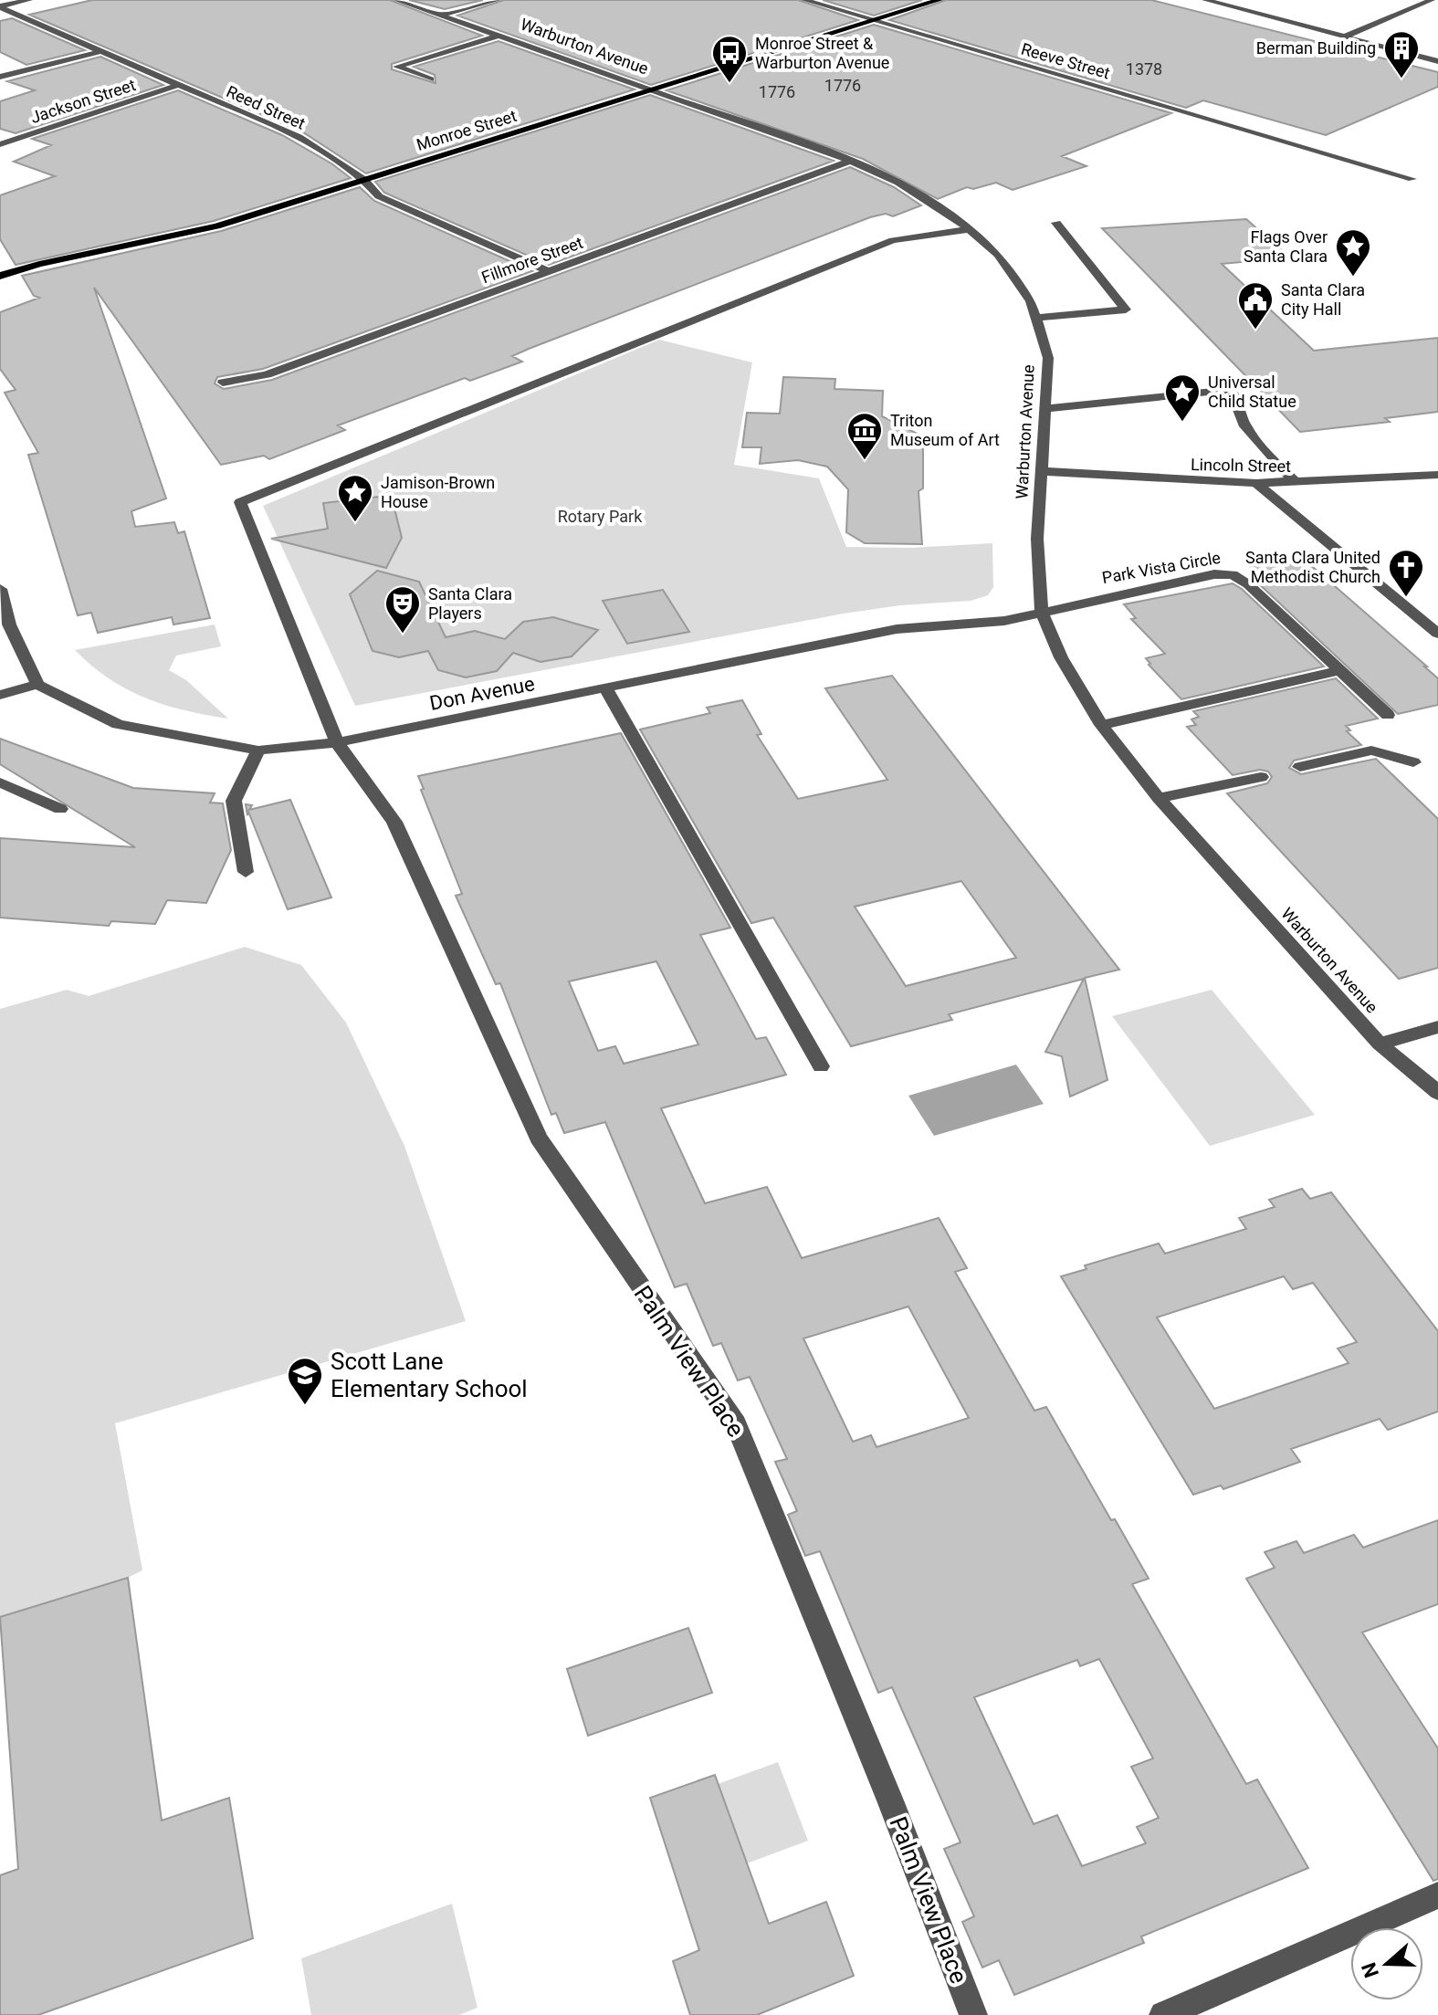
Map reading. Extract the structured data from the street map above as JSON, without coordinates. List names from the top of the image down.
{
  "streets": {
    "main road": ["Monroe Street"],
    "street": [
      "Warburton Avenue",
      "Reeve Street",
      "Jackson Street",
      "Reed Street",
      "Fillmore Street",
      "Lincoln Street",
      "Park Vista Circle",
      "Don Avenue",
      "Palm View Place"
    ]
  },
  "crossings": [
    ["Warburton Avenue", "Monroe Street"],
    ["Warburton Avenue", "Fillmore Street"],
    ["Warburton Avenue", "Lincoln Street"],
    ["Warburton Avenue", "Park Vista Circle"],
    ["Warburton Avenue", "Don Avenue"],
    ["Warburton Avenue", "Palm View Place"],
    ["Reeve Street", "Monroe Street"],
    ["Jackson Street", "Reed Street"],
    ["Reed Street", "Monroe Street"],
    ["Reed Street", "Fillmore Street"],
    ["Park Vista Circle", "Don Avenue"],
    ["Don Avenue", "Palm View Place"]
  ],
  "parks": ["Rotary Park"],
  "places": {
    "building": ["Berman Building"],
    "bus stop": ["Monroe Street & Warburton Avenue"],
    "place": ["Flags Over Santa Clara", "Universal Child Statue", "Jamison-Brown House"],
    "public building": ["Santa Clara City Hall"],
    "museum": ["Triton Museum of Art"],
    "church": ["Santa Clara United Methodist Church"],
    "theatre": ["Santa Clara Players"],
    "school or university": ["Scott Lane Elementary School"]
  },
  "house_numbers": ["1378", "1776", "1776"],
  "north": "left"
}
